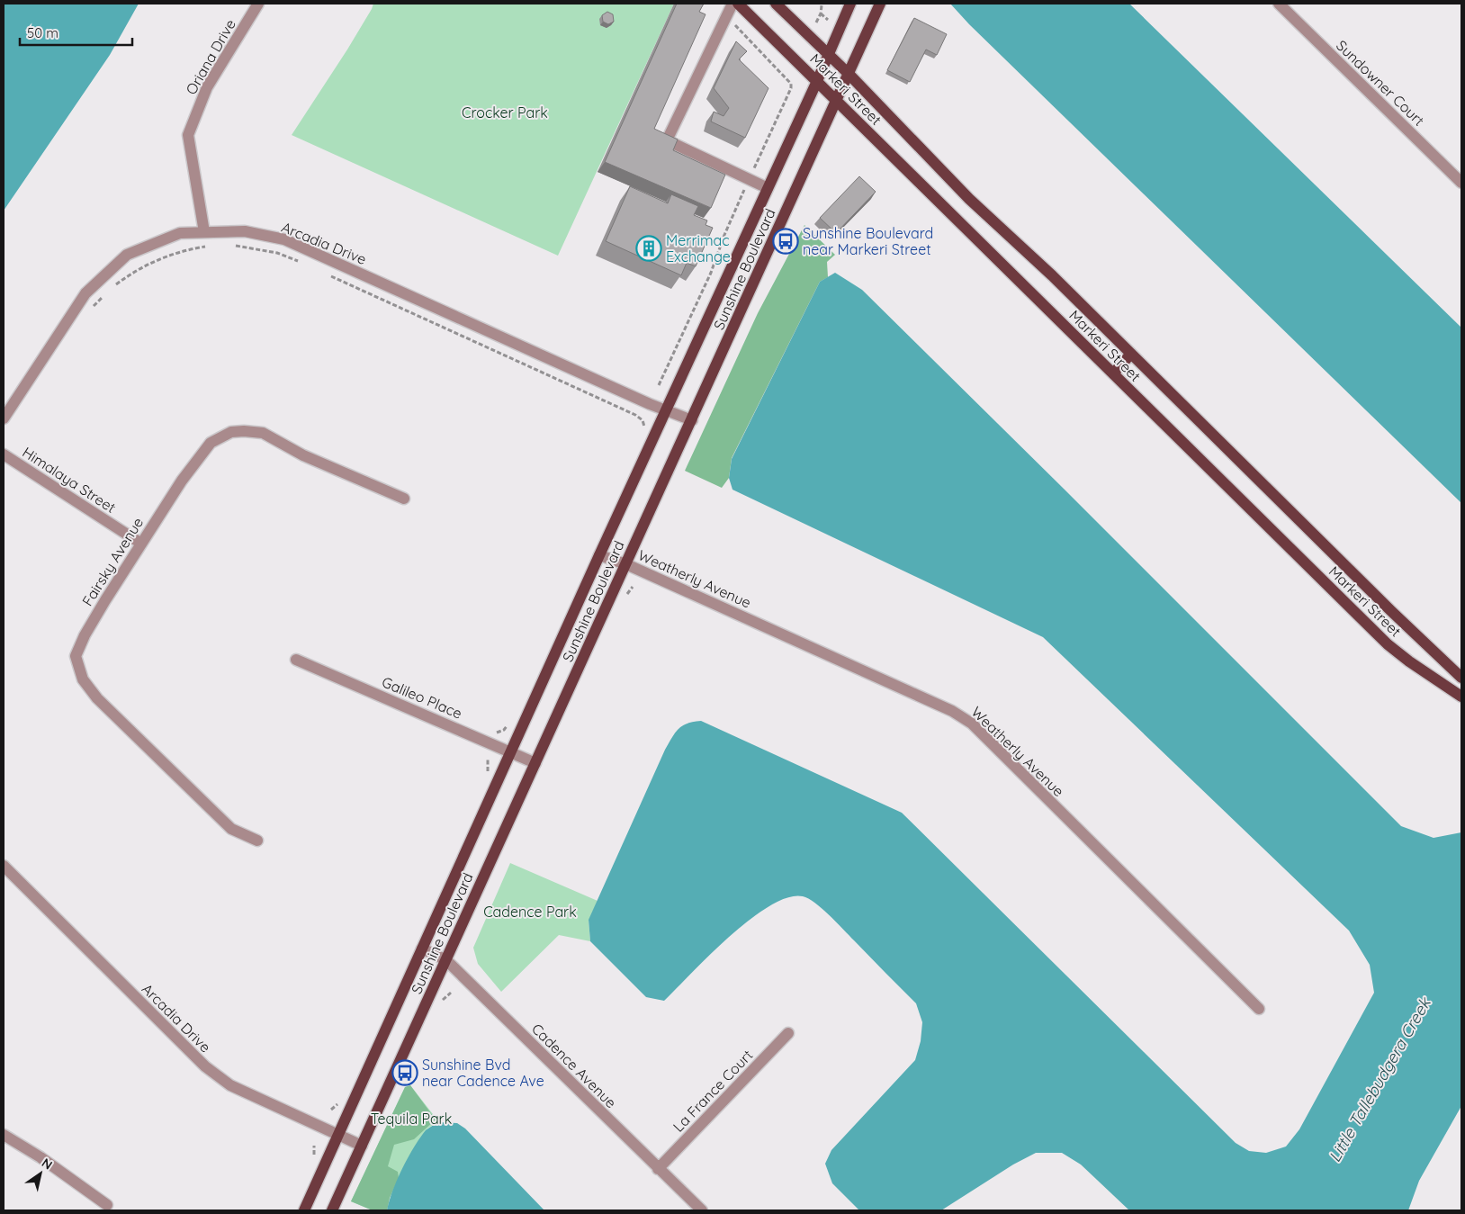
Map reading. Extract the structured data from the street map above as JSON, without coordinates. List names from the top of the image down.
{
  "streets": {
    "main road": ["Markeri Street", "Sunshine Boulevard"],
    "street": [
      "Oriana Drive",
      "Sundowner Court",
      "Arcadia Drive",
      "Himalaya Street",
      "Fairsky Avenue",
      "Weatherly Avenue",
      "Galileo Place",
      "Cadence Avenue",
      "La France Court"
    ]
  },
  "crossings": [
    ["Oriana Drive", "Arcadia Drive"],
    ["Markeri Street", "Sunshine Boulevard"],
    ["Arcadia Drive", "Sunshine Boulevard"],
    ["Sunshine Boulevard", "Weatherly Avenue"],
    ["Sunshine Boulevard", "Galileo Place"],
    ["Sunshine Boulevard", "Cadence Avenue"],
    ["Himalaya Street", "Fairsky Avenue"],
    ["Cadence Avenue", "La France Court"]
  ],
  "water": ["Little Tallebudgera Creek"],
  "parks": ["Crocker Park", "Cadence Park", "Tequila Park"],
  "places": {
    "bus stop": ["Sunshine Boulevard near Markeri Street", "Sunshine Bvd near Cadence Ave"],
    "building": ["Merrimac Exchange"]
  },
  "scale_bar": "50 m",
  "north": "top right"
}
